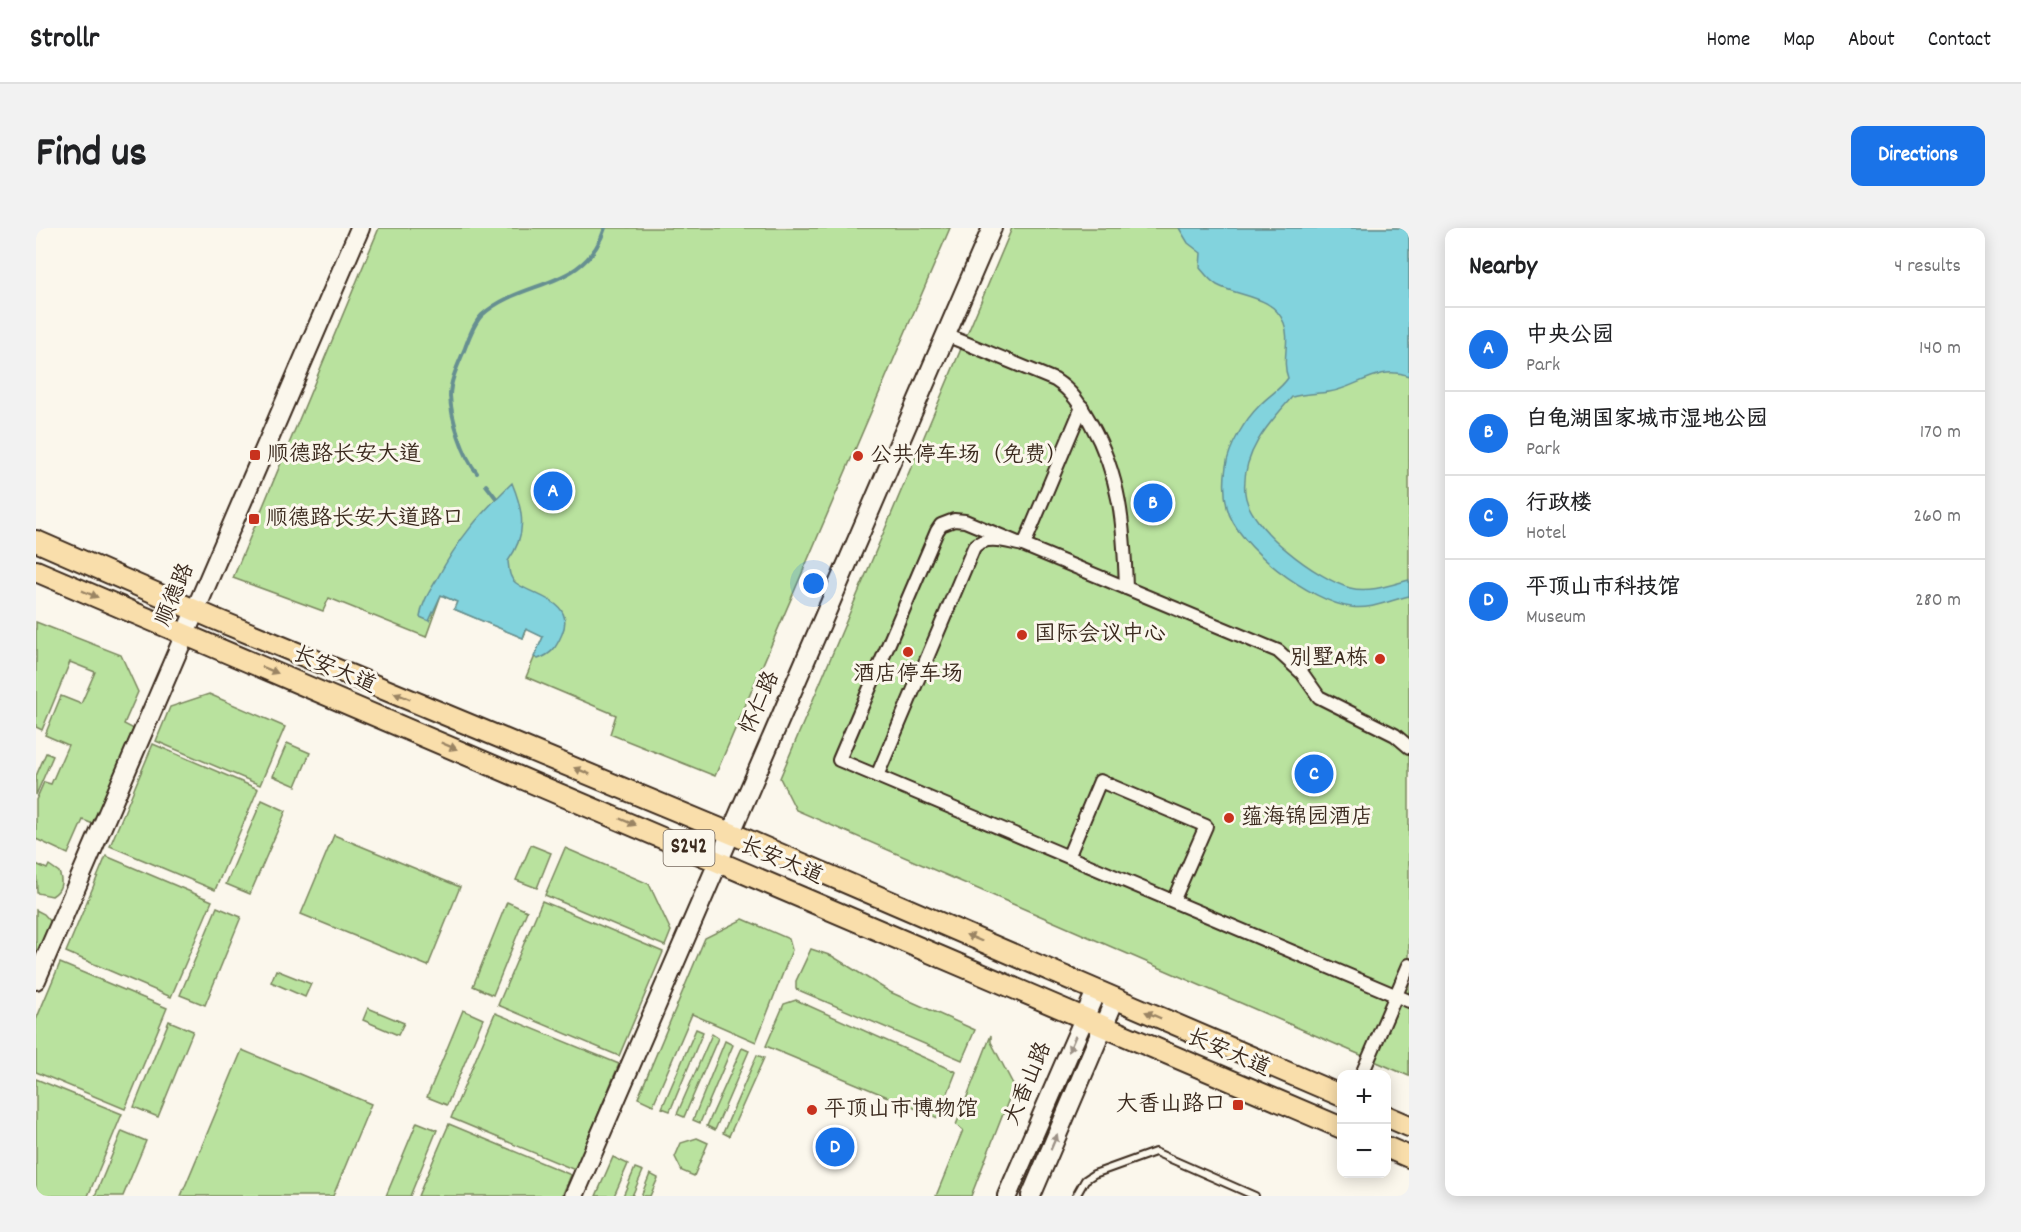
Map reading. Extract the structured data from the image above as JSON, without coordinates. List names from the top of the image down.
{
  "streets": {
    "main road": ["长安大道", "S242"],
    "street": ["顺德路", "怀仁路", "大香山路"]
  },
  "crossings": [
    ["顺德路", "长安大道"],
    ["长安大道", "怀仁路"],
    ["长安大道", "大香山路"]
  ],
  "places": {
    "transit": ["顺德路长安大道", "顺德路长安大道路口", "大香山路口"],
    "other": [
      "公共停车场（免费）",
      "国际会议中心",
      "酒店停车场",
      "别墅A栋",
      "蕴海锦园酒店",
      "平顶山市博物馆"
    ]
  },
  "page": {
    "header": "Strollr",
    "nav": [
      "Home",
      "Map",
      "About",
      "Contact"
    ],
    "title": "Find us",
    "buttons": "Directions",
    "heading": ["Nearby", "4 results"],
    "list": [
      {
        "mark": "A",
        "name": "中央公园",
        "note": "Park",
        "value": "140 m"
      },
      {
        "mark": "B",
        "name": "白龟湖国家城市湿地公园",
        "note": "Park",
        "value": "170 m"
      },
      {
        "mark": "C",
        "name": "行政楼",
        "note": "Hotel",
        "value": "260 m"
      },
      {
        "mark": "D",
        "name": "平顶山市科技馆",
        "note": "Museum",
        "value": "280 m"
      }
    ],
    "pins": [
      "A",
      "B",
      "C",
      "D"
    ],
    "map_buttons": ["+", "−"]
  }
}
